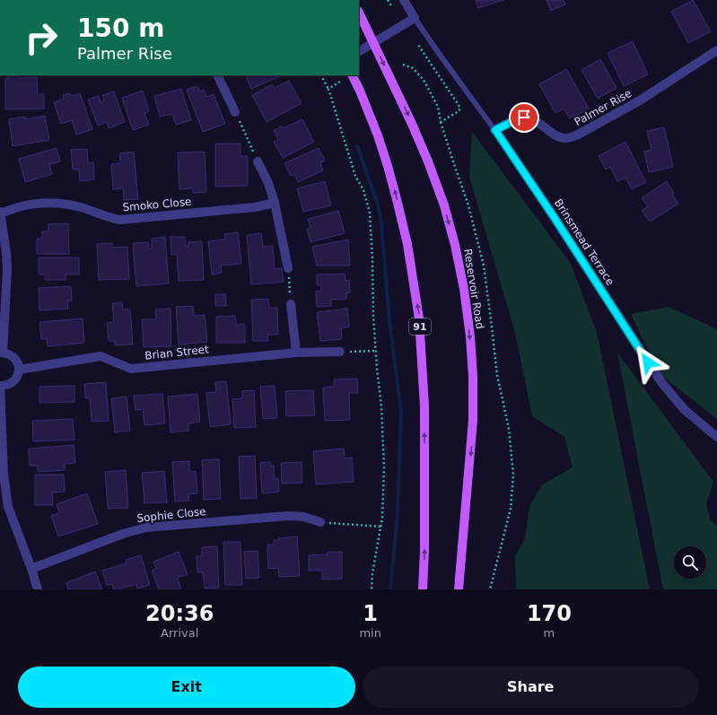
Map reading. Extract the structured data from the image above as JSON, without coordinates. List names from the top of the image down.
{
  "streets": {
    "main road": ["Reservoir Road", "91"],
    "street": [
      "Palmer Rise",
      "Smoko Close",
      "Brinsmead Terrace",
      "Brian Street",
      "Sophie Close"
    ]
  },
  "crossings": [
    ["Palmer Rise", "Brinsmead Terrace"]
  ],
  "page": {
    "turn": ["150 m", "Palmer Rise"],
    "eta": [
      "20:36",
      "Arrival",
      "1",
      "min",
      "170",
      "m"
    ],
    "buttons": ["Exit", "Share"]
  }
}
